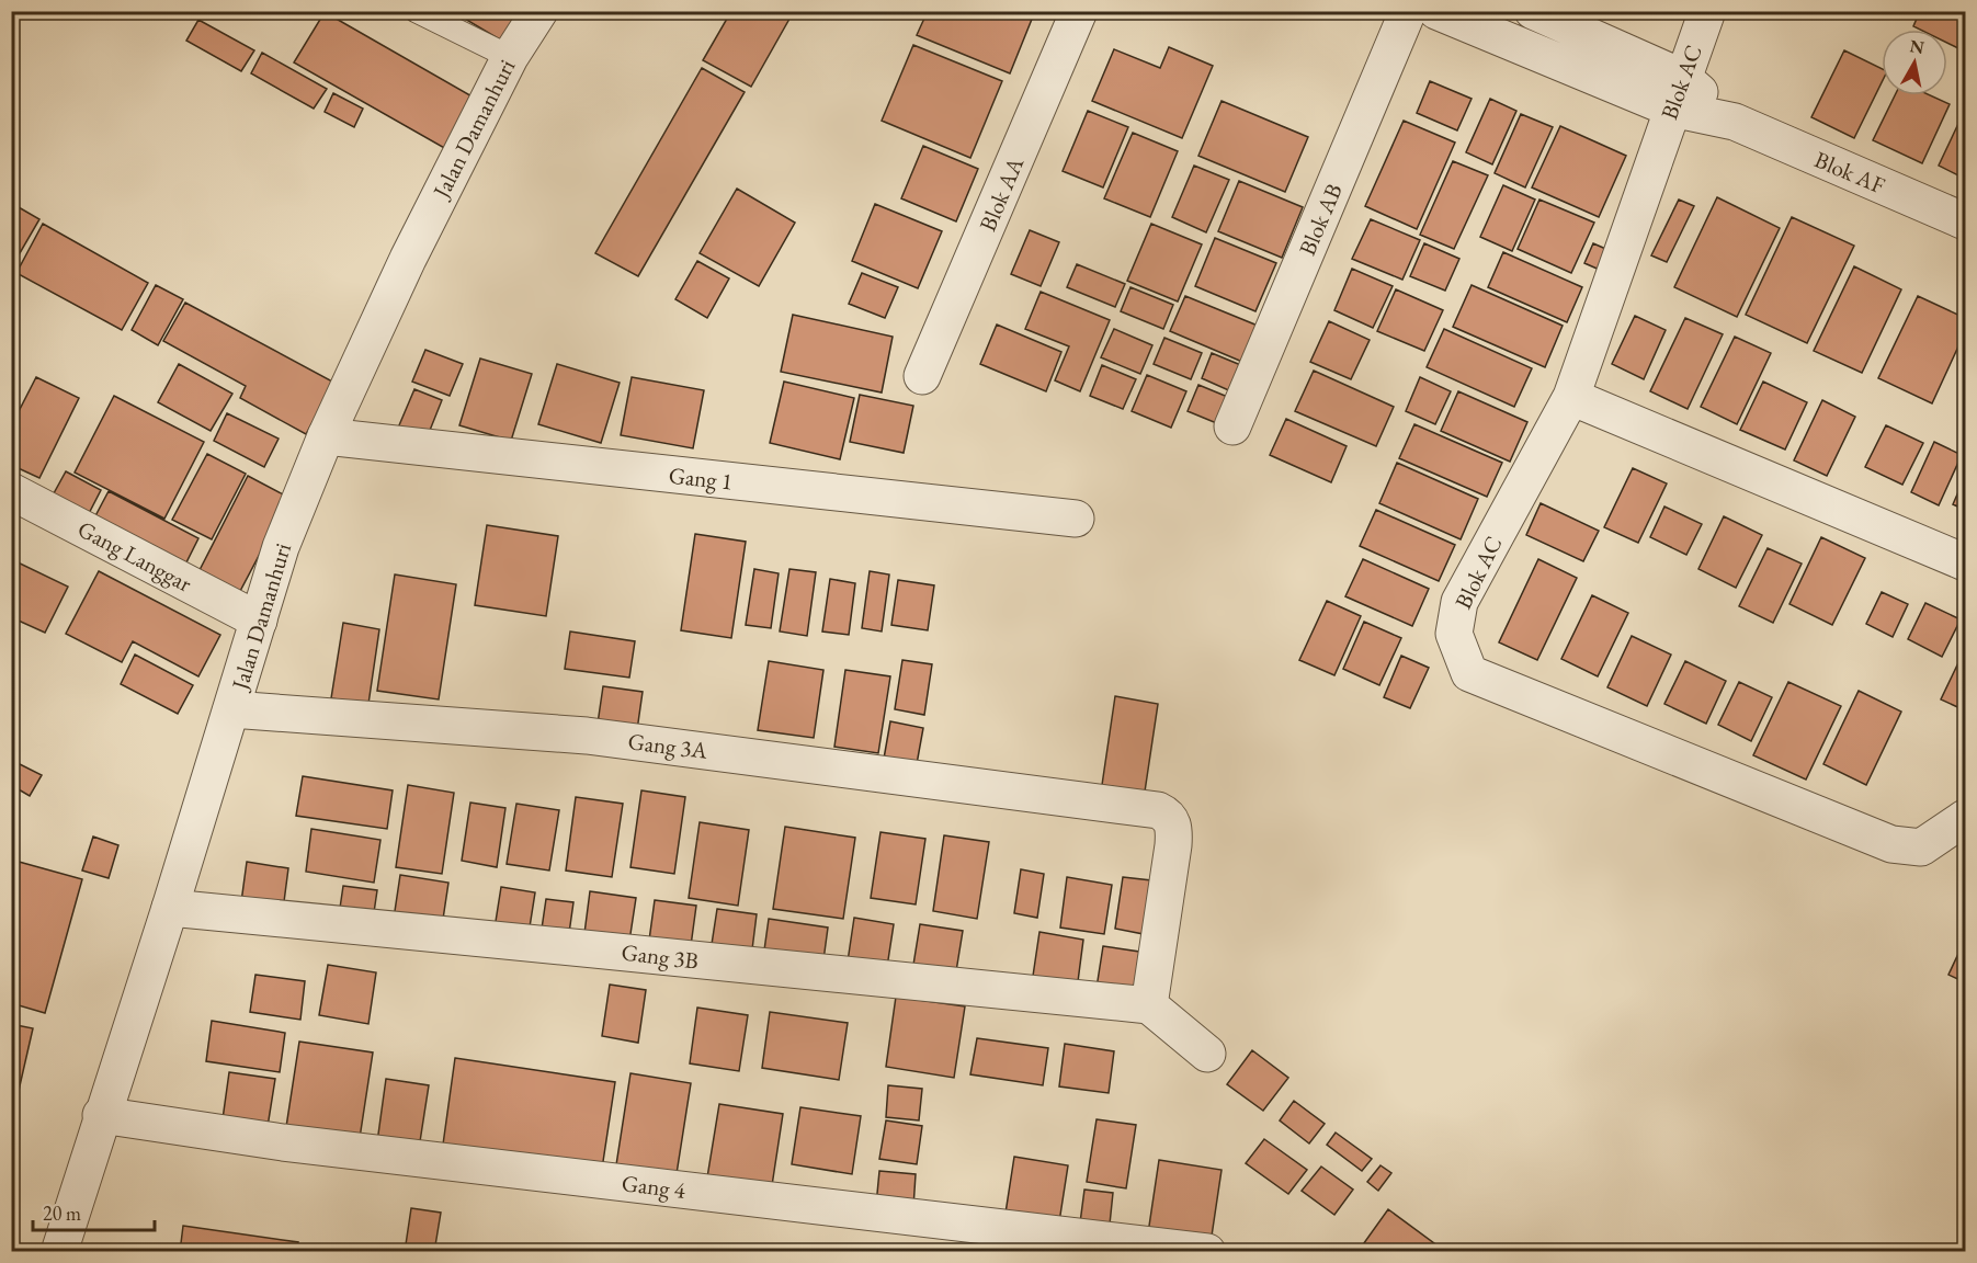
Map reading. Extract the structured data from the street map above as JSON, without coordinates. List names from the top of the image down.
{
  "streets": {
    "street": [
      "Blok AC",
      "Jalan Damanhuri",
      "Blok AF",
      "Blok AA",
      "Blok AB",
      "Gang 1",
      "Gang Langgar",
      "Gang 3A",
      "Gang 3B",
      "Gang 4"
    ]
  },
  "crossings": [
    ["Blok AC", "Blok AF"],
    ["Jalan Damanhuri", "Gang 1"],
    ["Jalan Damanhuri", "Gang Langgar"],
    ["Jalan Damanhuri", "Gang 3A"],
    ["Jalan Damanhuri", "Gang 3B"],
    ["Jalan Damanhuri", "Gang 4"],
    ["Gang 3A", "Gang 3B"]
  ],
  "scale_bar": "20 m",
  "north": "top"
}
